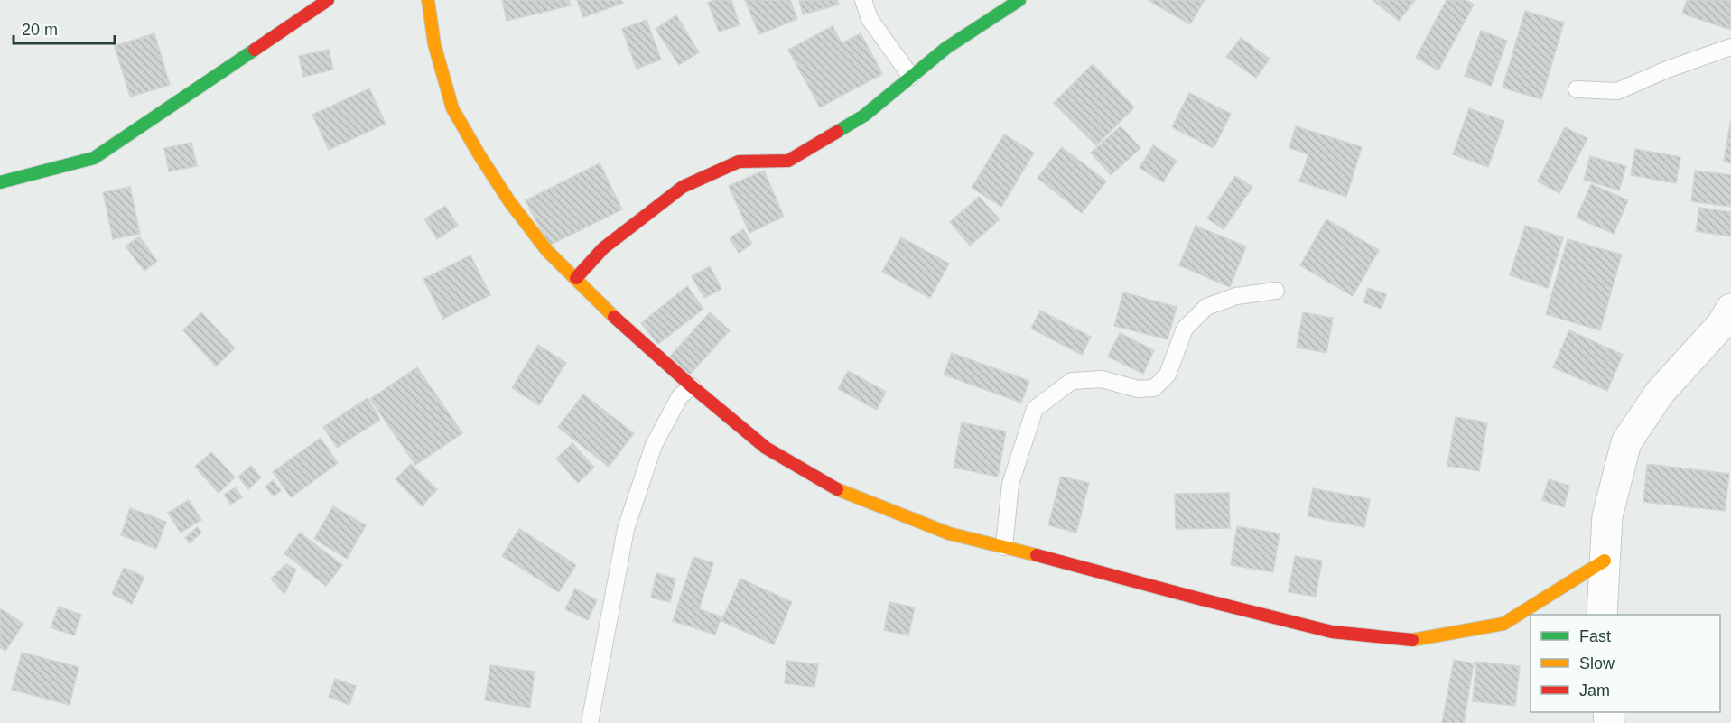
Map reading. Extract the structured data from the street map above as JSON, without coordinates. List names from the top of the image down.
{
  "legend": ["Fast", "Slow", "Jam"],
  "scale_bar": "20 m"
}
